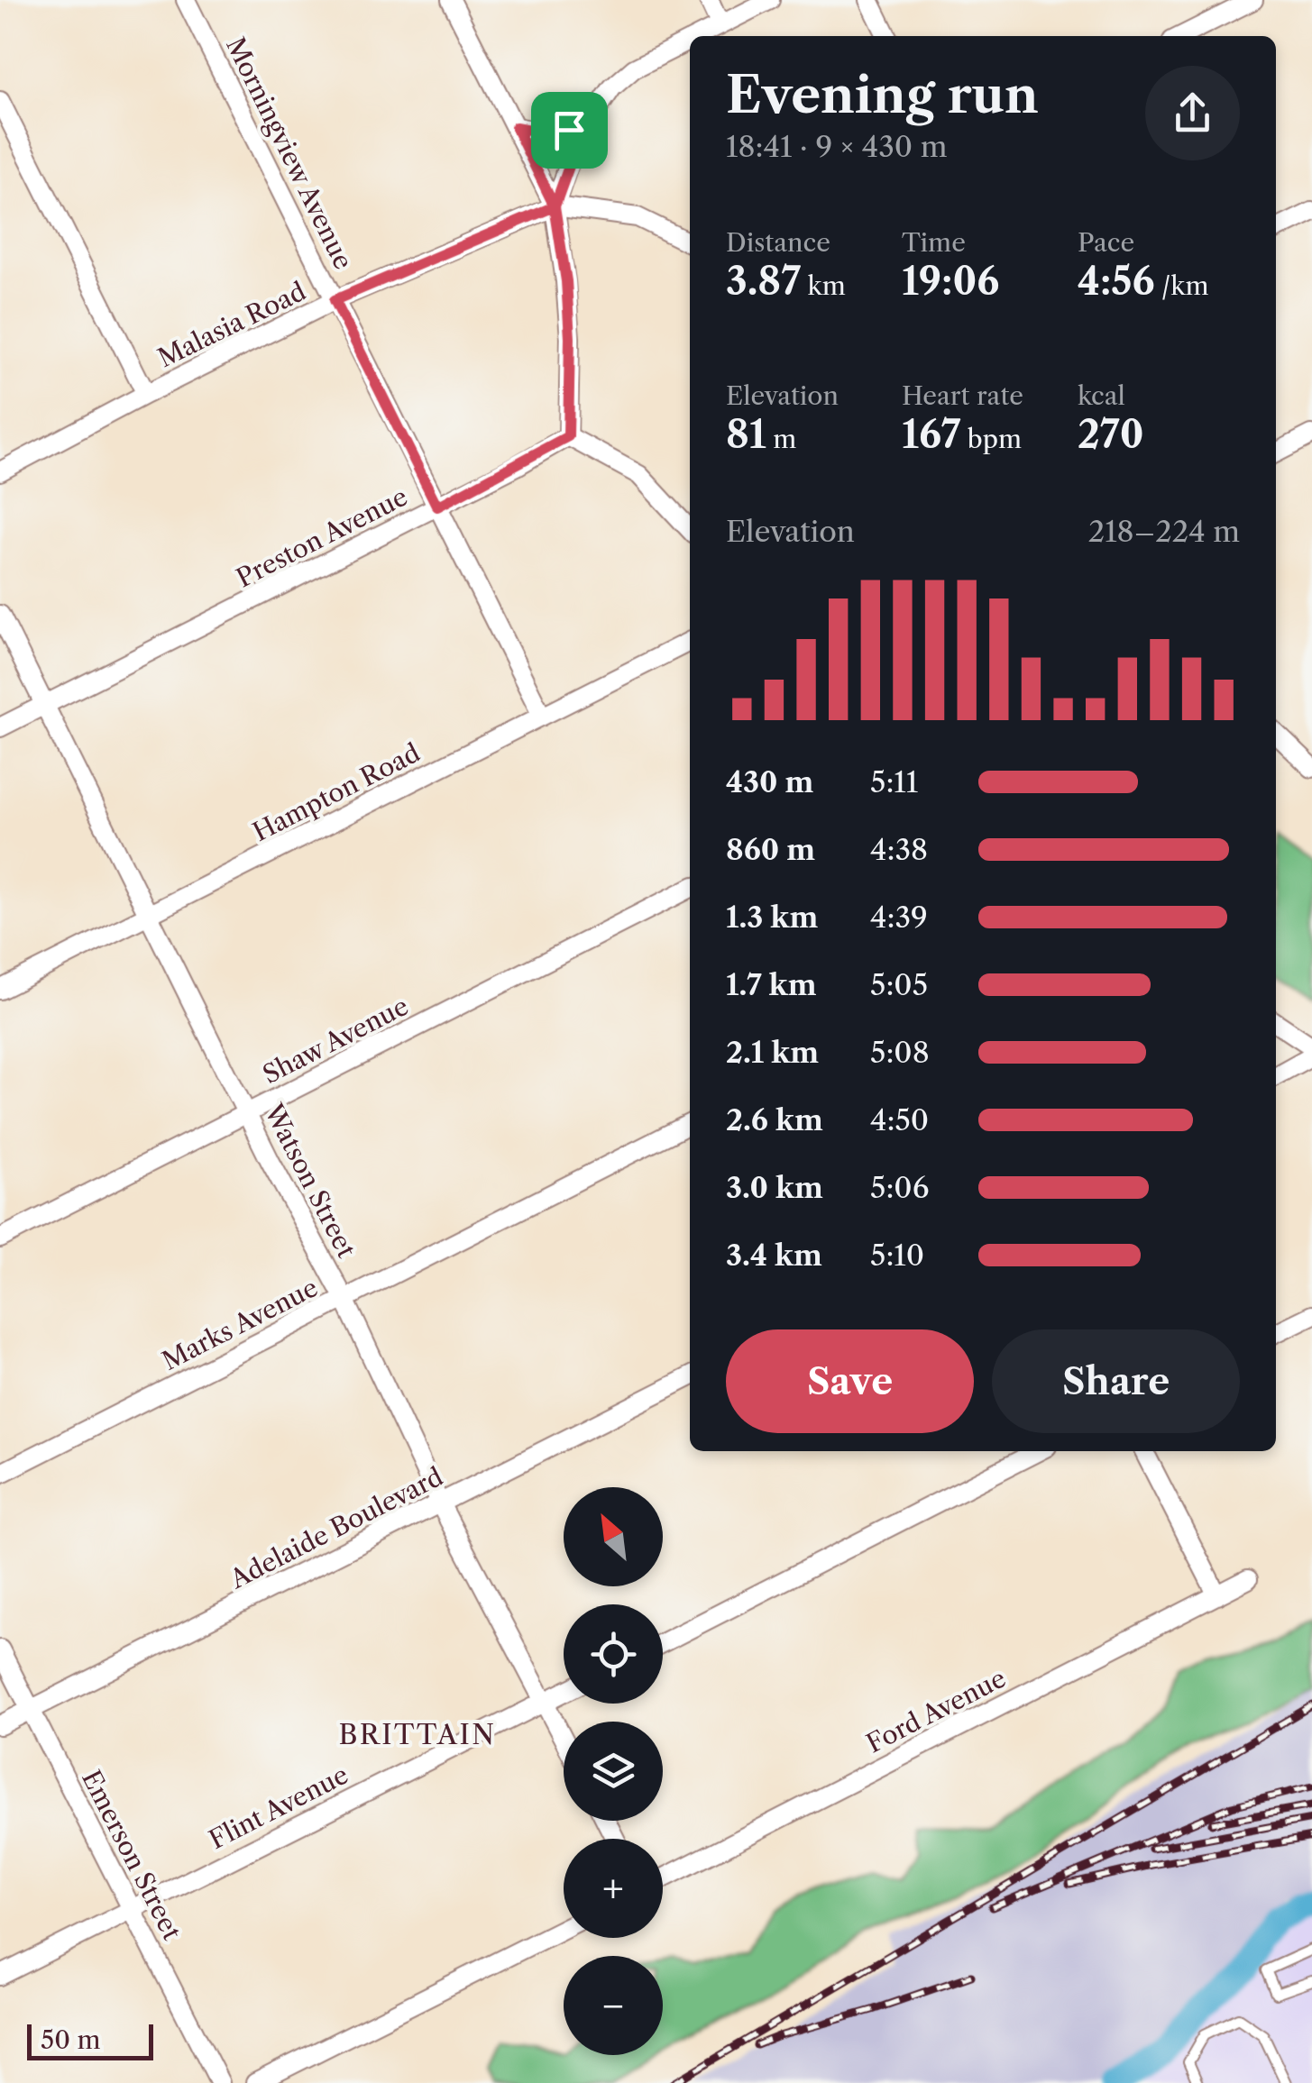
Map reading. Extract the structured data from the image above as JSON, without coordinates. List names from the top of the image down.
{
  "streets": {
    "street": [
      "Morningview Avenue",
      "Malasia Road",
      "Preston Avenue",
      "Hampton Road",
      "Shaw Avenue",
      "Watson Street",
      "Marks Avenue",
      "Adelaide Boulevard",
      "Ford Avenue",
      "Flint Avenue",
      "Emerson Street"
    ]
  },
  "crossings": [
    ["Morningview Avenue", "Malasia Road"],
    ["Morningview Avenue", "Preston Avenue"],
    ["Morningview Avenue", "Hampton Road"],
    ["Preston Avenue", "Watson Street"],
    ["Hampton Road", "Watson Street"],
    ["Shaw Avenue", "Watson Street"],
    ["Watson Street", "Marks Avenue"],
    ["Watson Street", "Adelaide Boulevard"],
    ["Watson Street", "Flint Avenue"],
    ["Adelaide Boulevard", "Emerson Street"],
    ["Flint Avenue", "Emerson Street"]
  ],
  "districts": ["BRITTAIN"],
  "scale_bar": "50 m",
  "north": "top left",
  "page": {
    "heading": ["Evening run", "18:41 · 9 × 430 m"],
    "stats": [
      ["Distance", "3.87 km"],
      ["Time", "19:06"],
      ["Pace", "4:56 /km"],
      ["Elevation", "81 m"],
      ["Heart rate", "167 bpm"],
      ["kcal", "270"]
    ],
    "chart": ["Elevation", "218–224 m"],
    "list": [
      {
        "name": "430 m",
        "note": "5:11"
      },
      {
        "name": "860 m",
        "note": "4:38"
      },
      {
        "name": "1.3 km",
        "note": "4:39"
      },
      {
        "name": "1.7 km",
        "note": "5:05"
      },
      {
        "name": "2.1 km",
        "note": "5:08"
      },
      {
        "name": "2.6 km",
        "note": "4:50"
      },
      {
        "name": "3.0 km",
        "note": "5:06"
      },
      {
        "name": "3.4 km",
        "note": "5:10"
      }
    ],
    "buttons": ["Save", "Share"],
    "map_buttons": ["+", "−"],
    "scale": "50 m"
  }
}
